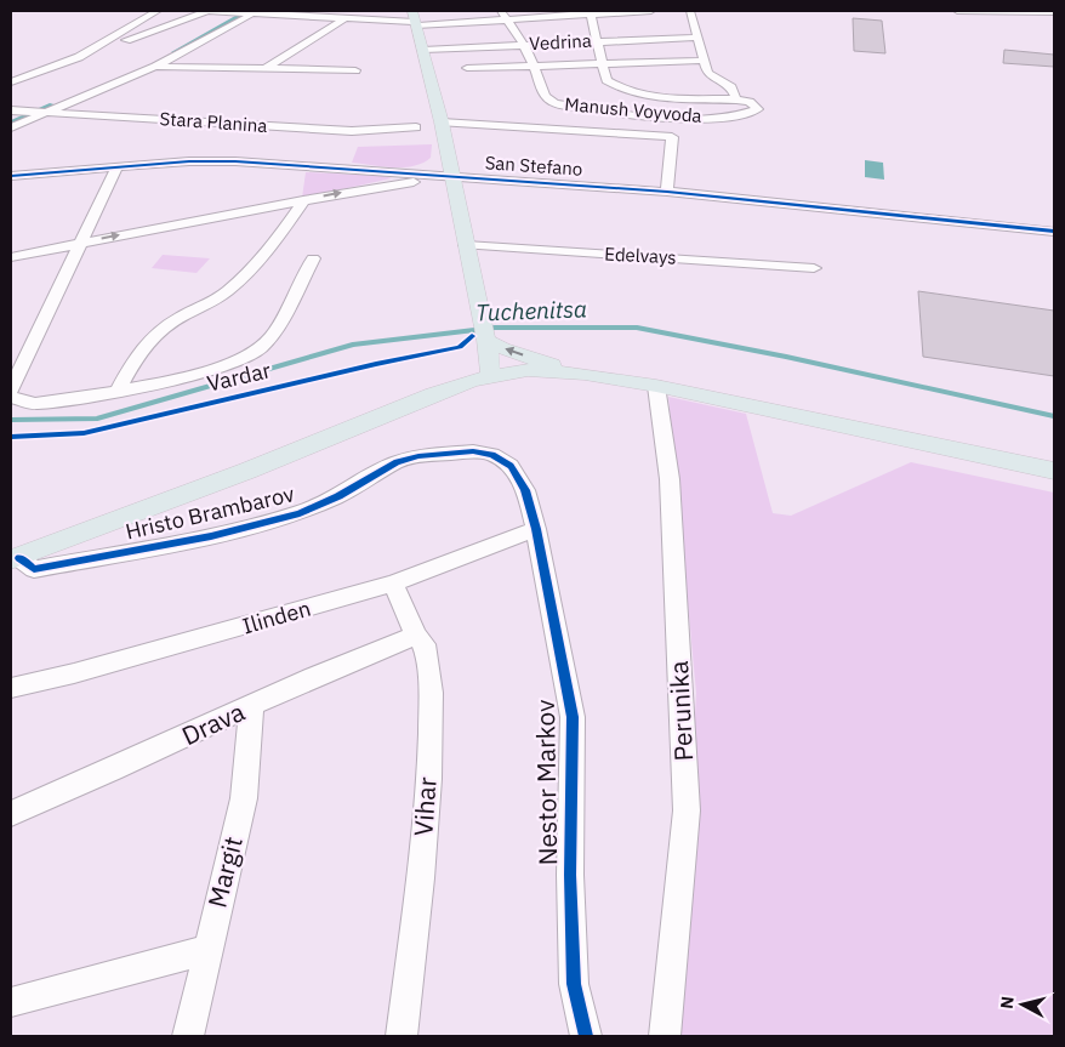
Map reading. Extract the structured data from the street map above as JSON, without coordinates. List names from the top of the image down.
{
  "streets": {
    "street": [
      "Vedrina",
      "Manush Voyvoda",
      "Stara Planina",
      "San Stefano",
      "Edelvays",
      "Hristo Brambarov",
      "Ilinden",
      "Perunika",
      "Drava",
      "Nestor Markov",
      "Vihar",
      "Margit"
    ],
    "cycle path": ["Vardar"]
  },
  "crossings": [
    ["Vedrina", "Manush Voyvoda"],
    ["Hristo Brambarov", "Ilinden"],
    ["Hristo Brambarov", "Nestor Markov"],
    ["Ilinden", "Nestor Markov"],
    ["Ilinden", "Vihar"],
    ["Drava", "Vihar"],
    ["Drava", "Margit"]
  ],
  "water": ["Tuchenitsa"],
  "north": "left"
}
